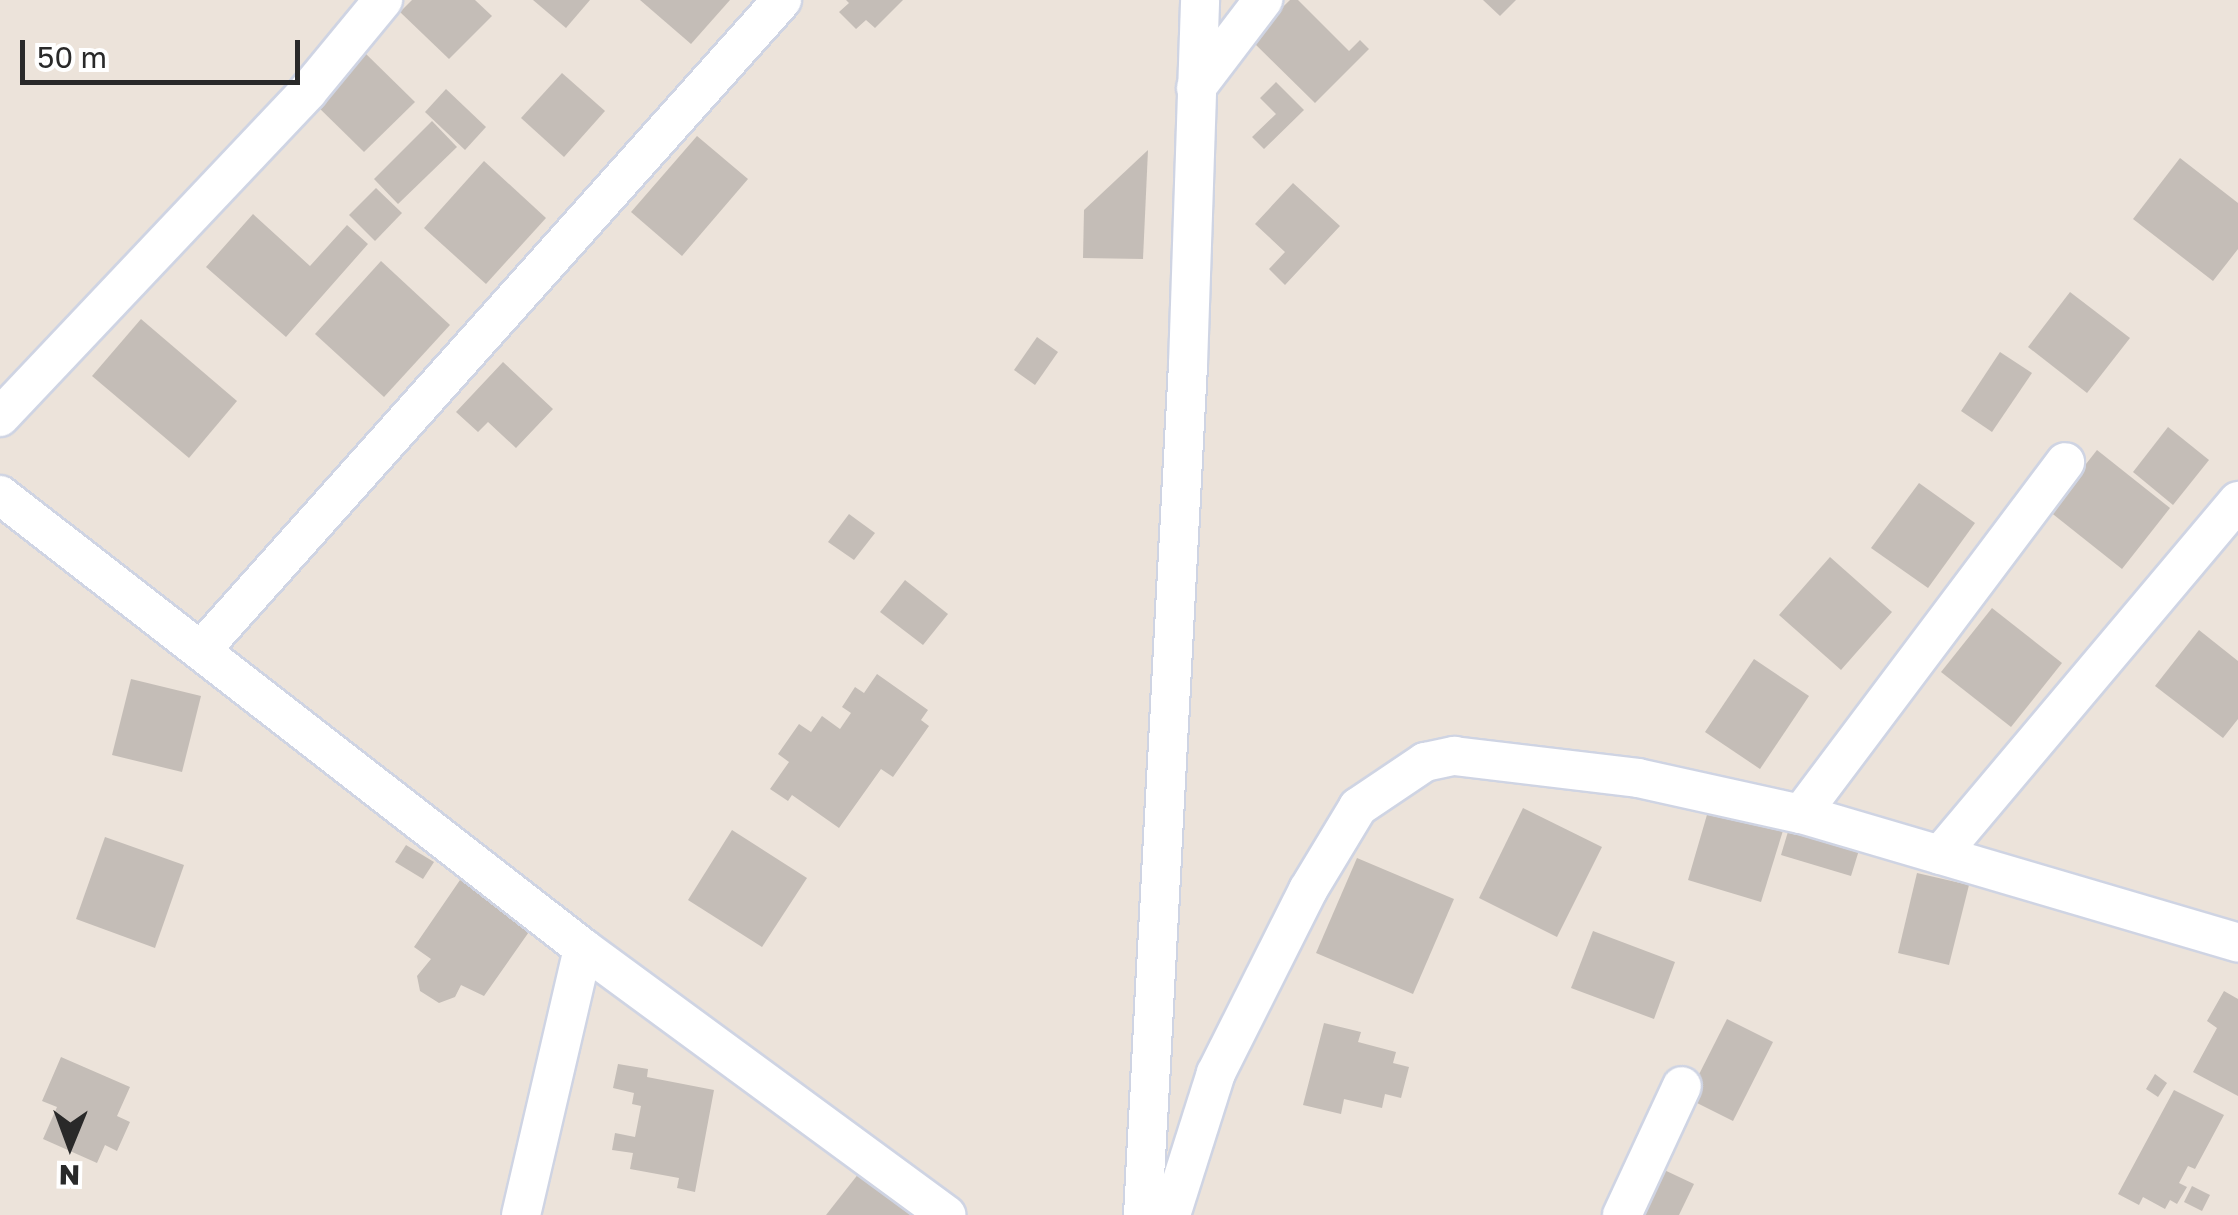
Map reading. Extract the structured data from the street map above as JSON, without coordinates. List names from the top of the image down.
{
  "scale_bar": "50 m",
  "north": "bottom"
}
